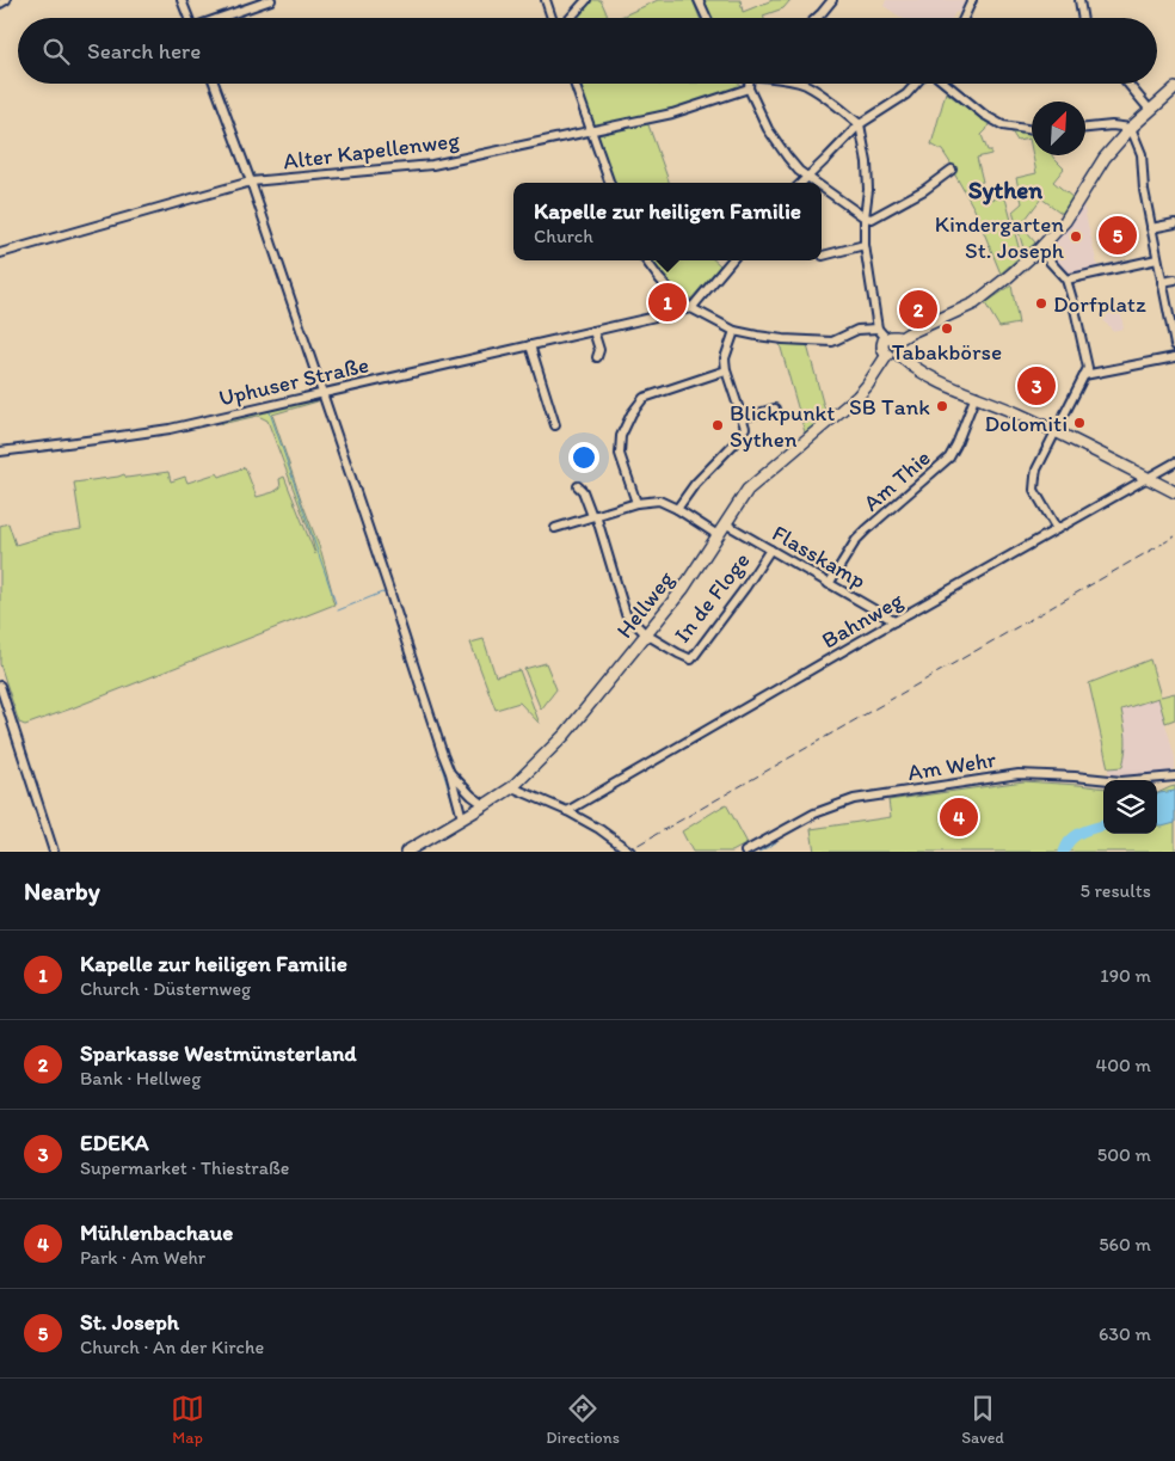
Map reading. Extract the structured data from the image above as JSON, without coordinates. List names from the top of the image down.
{
  "streets": {
    "street": [
      "Alter Kapellenweg",
      "Uphuser Straße",
      "Am Thie",
      "Flasskamp",
      "In de Floge",
      "Hellweg",
      "Bahnweg",
      "Am Wehr"
    ]
  },
  "crossings": [
    ["Am Thie", "Flasskamp"],
    ["Flasskamp", "In de Floge"],
    ["Flasskamp", "Hellweg"],
    ["Flasskamp", "Bahnweg"],
    ["In de Floge", "Hellweg"]
  ],
  "districts": ["Sythen"],
  "places": [
    "Kindergarten St. Joseph",
    "Dorfplatz",
    "Tabakbörse",
    "SB Tank",
    "Dolomiti",
    "Blickpunkt Sythen"
  ],
  "north": "top right",
  "page": {
    "search": "Search here",
    "popup": ["Kapelle zur heiligen Familie", "Church"],
    "pins": [
      "5",
      "1",
      "2",
      "3",
      "4"
    ],
    "heading": ["Nearby", "5 results"],
    "list": [
      {
        "mark": "1",
        "name": "Kapelle zur heiligen Familie",
        "note": "Church · Düsternweg",
        "value": "190 m"
      },
      {
        "mark": "2",
        "name": "Sparkasse Westmünsterland",
        "note": "Bank · Hellweg",
        "value": "400 m"
      },
      {
        "mark": "3",
        "name": "EDEKA",
        "note": "Supermarket · Thiestraße",
        "value": "500 m"
      },
      {
        "mark": "4",
        "name": "Mühlenbachaue",
        "note": "Park · Am Wehr",
        "value": "560 m"
      },
      {
        "mark": "5",
        "name": "St. Joseph",
        "note": "Church · An der Kirche",
        "value": "630 m"
      }
    ],
    "nav": ["Map", "Directions", "Saved"]
  }
}
